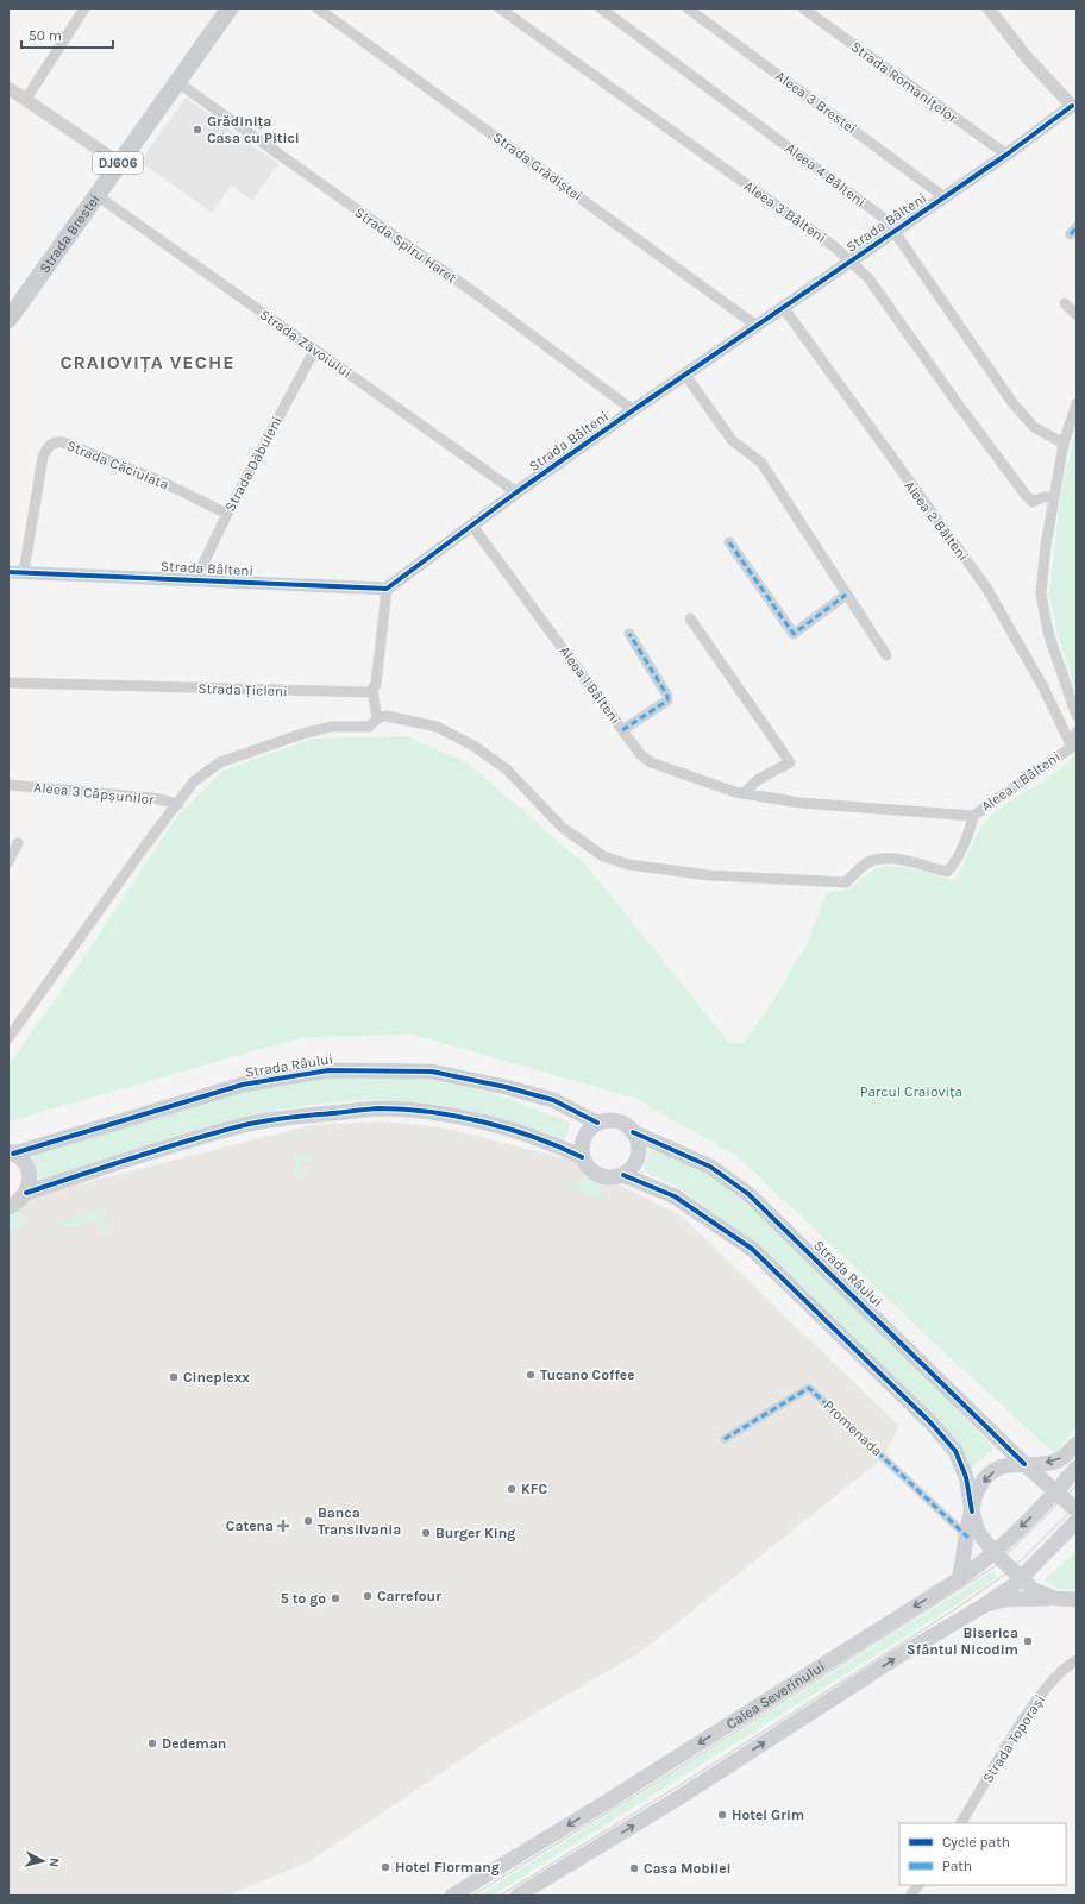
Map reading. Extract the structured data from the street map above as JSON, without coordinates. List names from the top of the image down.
{
  "streets": {
    "main road": [
      "DJ606",
      "Strada Brestei",
      "Strada Râului",
      "Calea Severinului"
    ],
    "street": [
      "Strada Romanițelor",
      "Aleea 3 Brestei",
      "Strada Grădiștei",
      "Aleea 4 Bâlteni",
      "Aleea 3 Bâlteni",
      "Strada Bâlteni",
      "Strada Spiru Haret",
      "Strada Zăvoiului",
      "Strada Dăbuleni",
      "Strada Căciulata",
      "Aleea 2 Bâlteni",
      "Aleea 1 Bâlteni",
      "Strada Țicleni",
      "Aleea 3 Căpșunilor",
      "Promenada",
      "Strada Toporași"
    ]
  },
  "crossings": [
    ["Strada Romanițelor", "Strada Bâlteni"],
    ["Aleea 3 Brestei", "Strada Bâlteni"],
    ["Strada Grădiștei", "Strada Bâlteni"],
    ["Aleea 4 Bâlteni", "Strada Bâlteni"],
    ["Aleea 3 Bâlteni", "Strada Bâlteni"],
    ["Strada Bâlteni", "Strada Spiru Haret"],
    ["Strada Bâlteni", "Strada Zăvoiului"],
    ["Strada Bâlteni", "Strada Dăbuleni"],
    ["Strada Bâlteni", "Strada Căciulata"],
    ["Strada Bâlteni", "Aleea 2 Bâlteni"],
    ["Strada Bâlteni", "Aleea 1 Bâlteni"],
    ["Strada Brestei", "Strada Spiru Haret"],
    ["Strada Brestei", "Strada Zăvoiului"],
    ["Strada Zăvoiului", "Strada Dăbuleni"],
    ["Strada Dăbuleni", "Strada Căciulata"],
    ["Aleea 2 Bâlteni", "Aleea 1 Bâlteni"],
    ["Strada Râului", "Calea Severinului"]
  ],
  "districts": ["CRAIOVIȚA VECHE"],
  "parks": ["Parcul Craiovița"],
  "places": {
    "other": [
      "Grădinița Casa cu Pitici",
      "Tucano Coffee",
      "Cineplexx",
      "KFC",
      "Banca Transilvania",
      "Burger King",
      "Carrefour",
      "5 to go",
      "Biserica Sfântul Nicodim",
      "Dedeman",
      "Hotel Grim",
      "Hotel Flormang",
      "Casa Mobilei"
    ],
    "health": ["Catena"]
  },
  "legend": ["Cycle path", "Path"],
  "scale_bar": "50 m",
  "north": "right"
}
